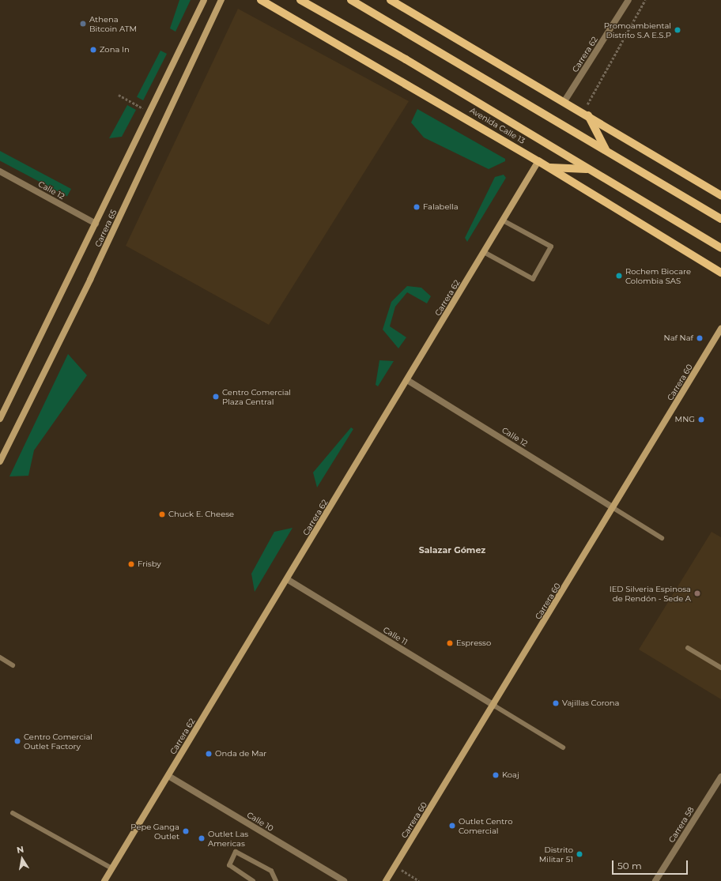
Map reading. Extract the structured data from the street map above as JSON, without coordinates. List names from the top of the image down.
{
  "streets": {
    "main road": ["Avenida Calle 13"],
    "street": [
      "Carrera 62",
      "Calle 12",
      "Carrera 65",
      "Carrera 60",
      "Calle 11",
      "Calle 10",
      "Carrera 58"
    ]
  },
  "crossings": [
    ["Carrera 62", "Avenida Calle 13"],
    ["Carrera 62", "Calle 12"],
    ["Carrera 62", "Calle 11"],
    ["Carrera 62", "Calle 10"],
    ["Calle 12", "Carrera 65"],
    ["Calle 12", "Carrera 60"],
    ["Carrera 60", "Calle 11"]
  ],
  "districts": ["Salazar Gómez"],
  "places": [
    "Athena Bitcoin ATM",
    "Promoambiental Distrito S.A E.S.P",
    "Zona In",
    "Falabella",
    "Rochem Biocare Colombia SAS",
    "Naf Naf",
    "Centro Comercial Plaza Central",
    "MNG",
    "Chuck E. Cheese",
    "Frisby",
    "IED Silveria Espinosa de Rendón - Sede A",
    "Espresso",
    "Vajillas Corona",
    "Centro Comercial Outlet Factory",
    "Onda de Mar",
    "Koaj",
    "Outlet Centro Comercial",
    "Pepe Ganga Outlet",
    "Outlet Las Americas",
    "Distrito Militar 51"
  ],
  "scale_bar": "50 m",
  "north": "top"
}
